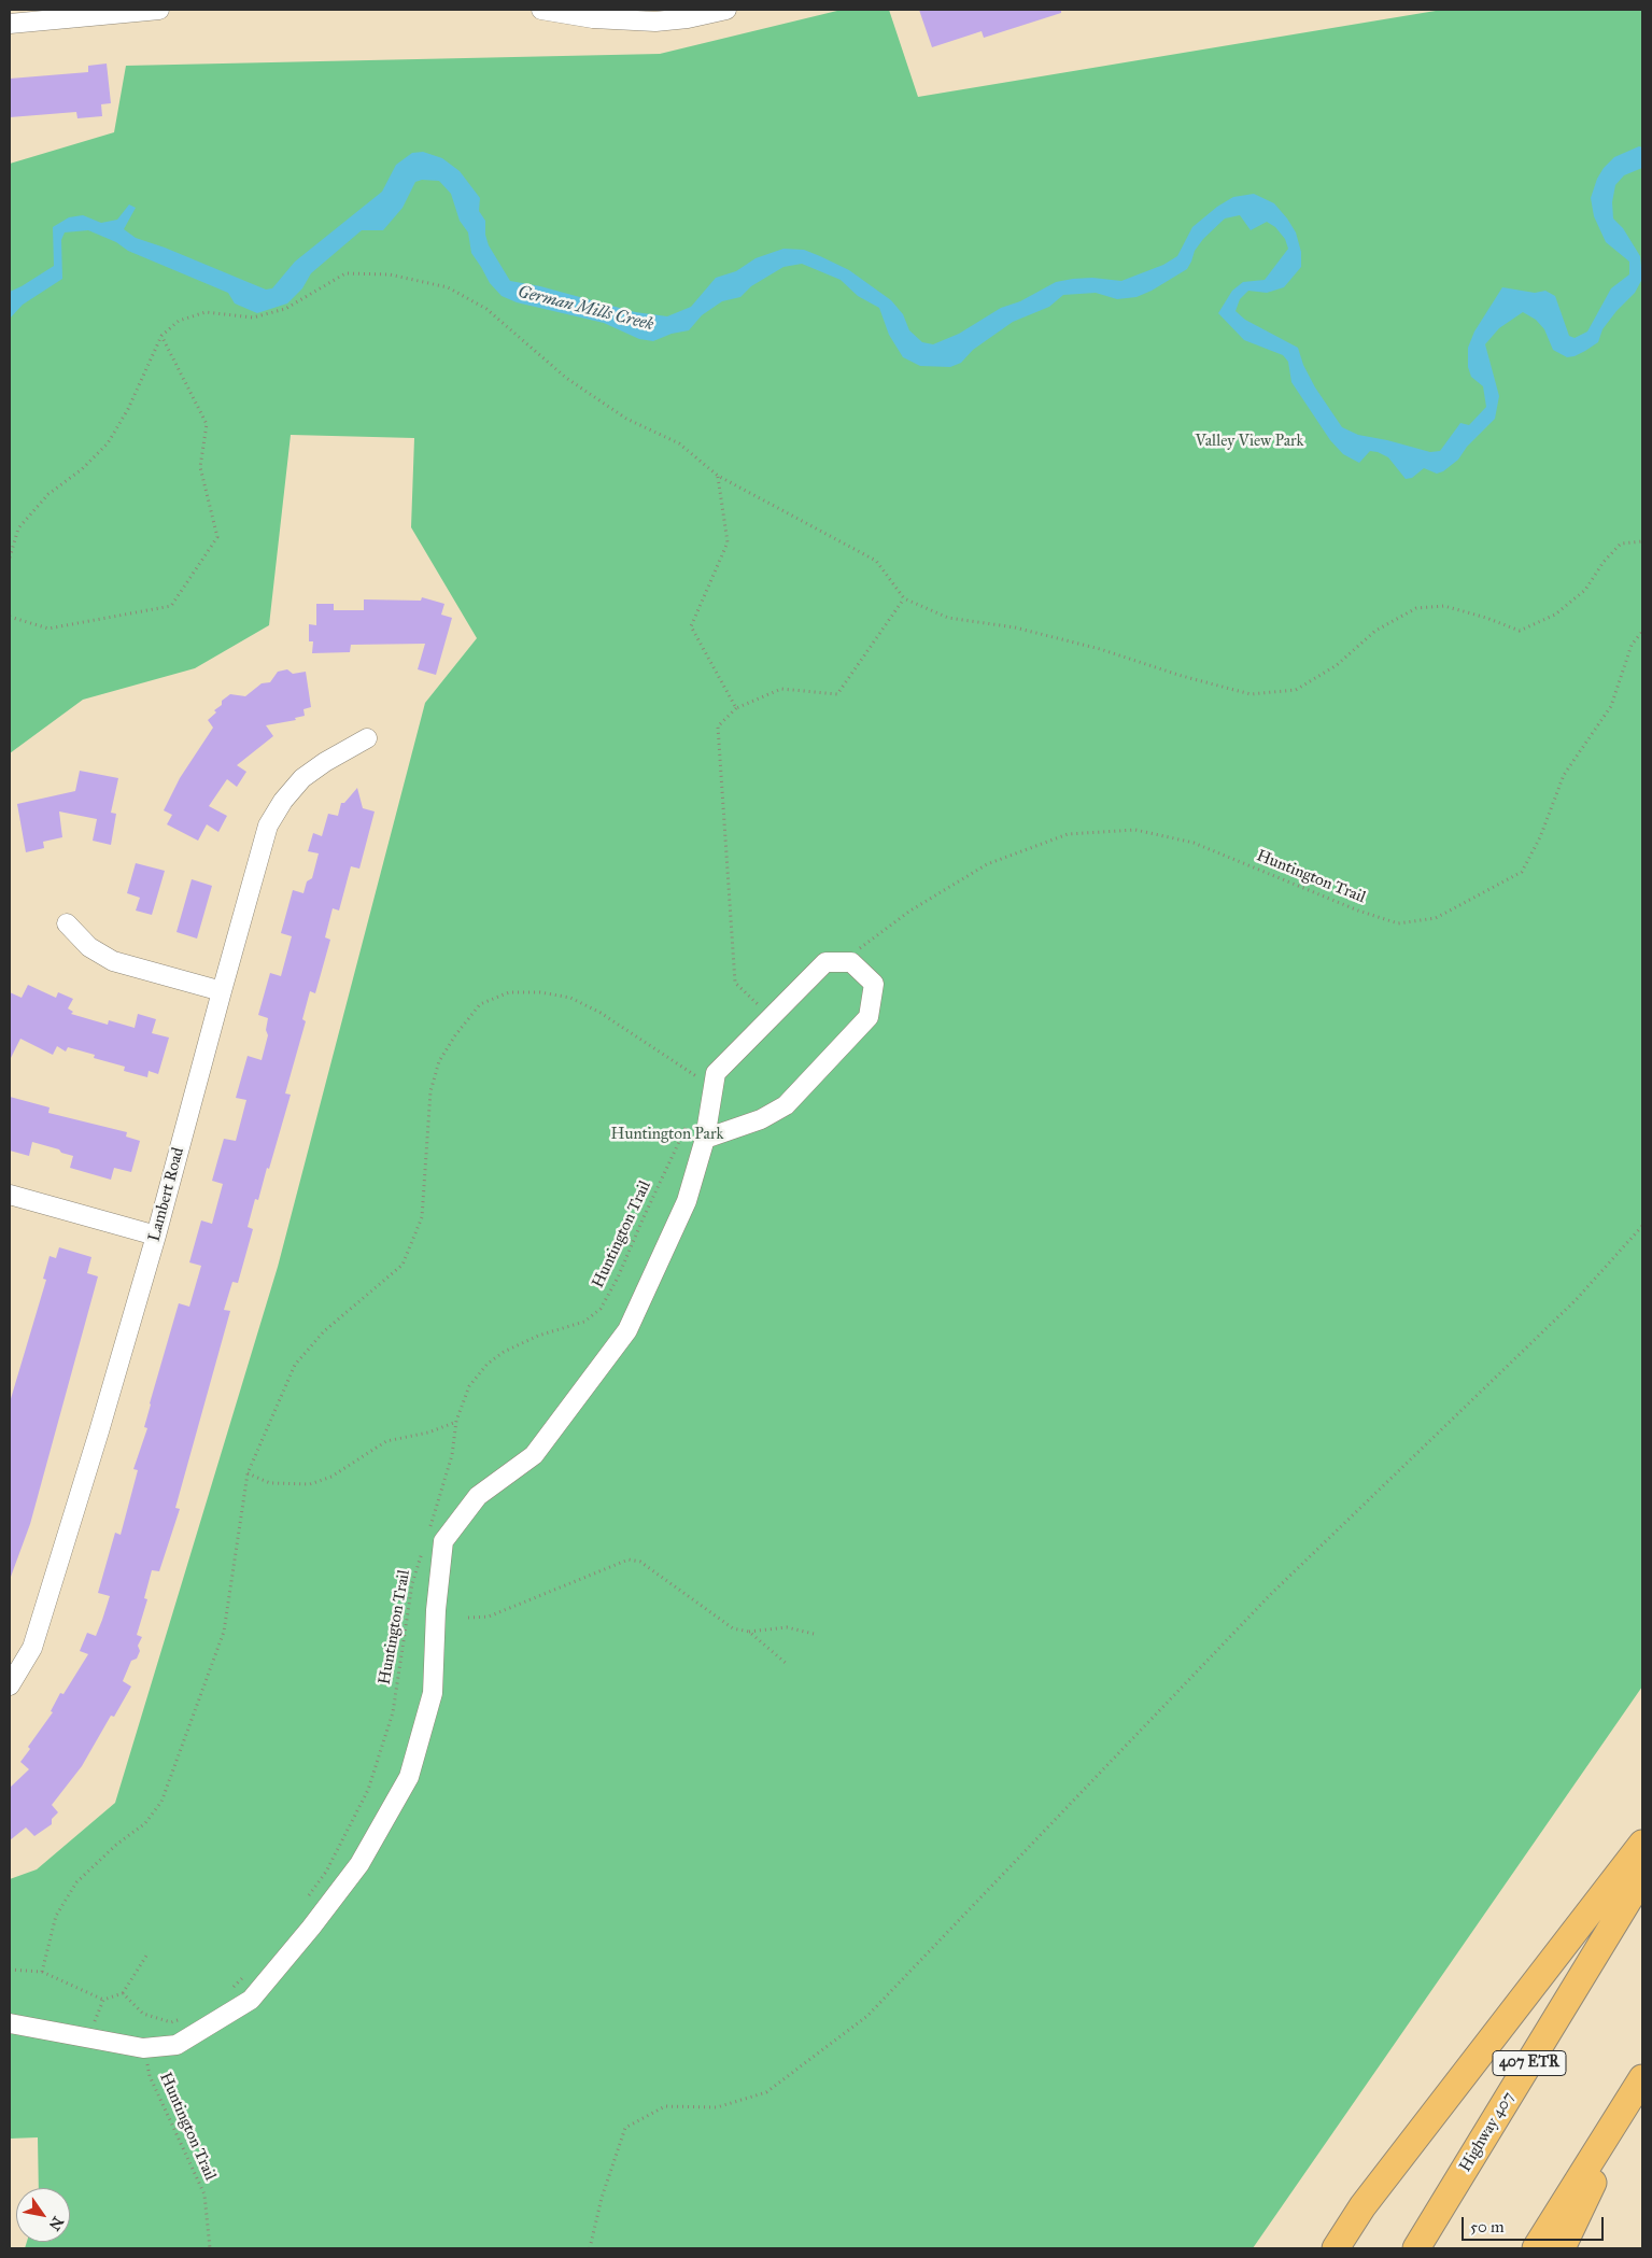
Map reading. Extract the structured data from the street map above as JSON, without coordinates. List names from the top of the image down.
{
  "streets": {
    "highway": ["407 ETR", "Highway 407"],
    "street": ["Lambert Road"],
    "path": ["Huntington Trail"]
  },
  "water": ["German Mills Creek"],
  "parks": ["Valley View Park", "Huntington Park"],
  "scale_bar": "50 m",
  "north": "bottom right"
}
